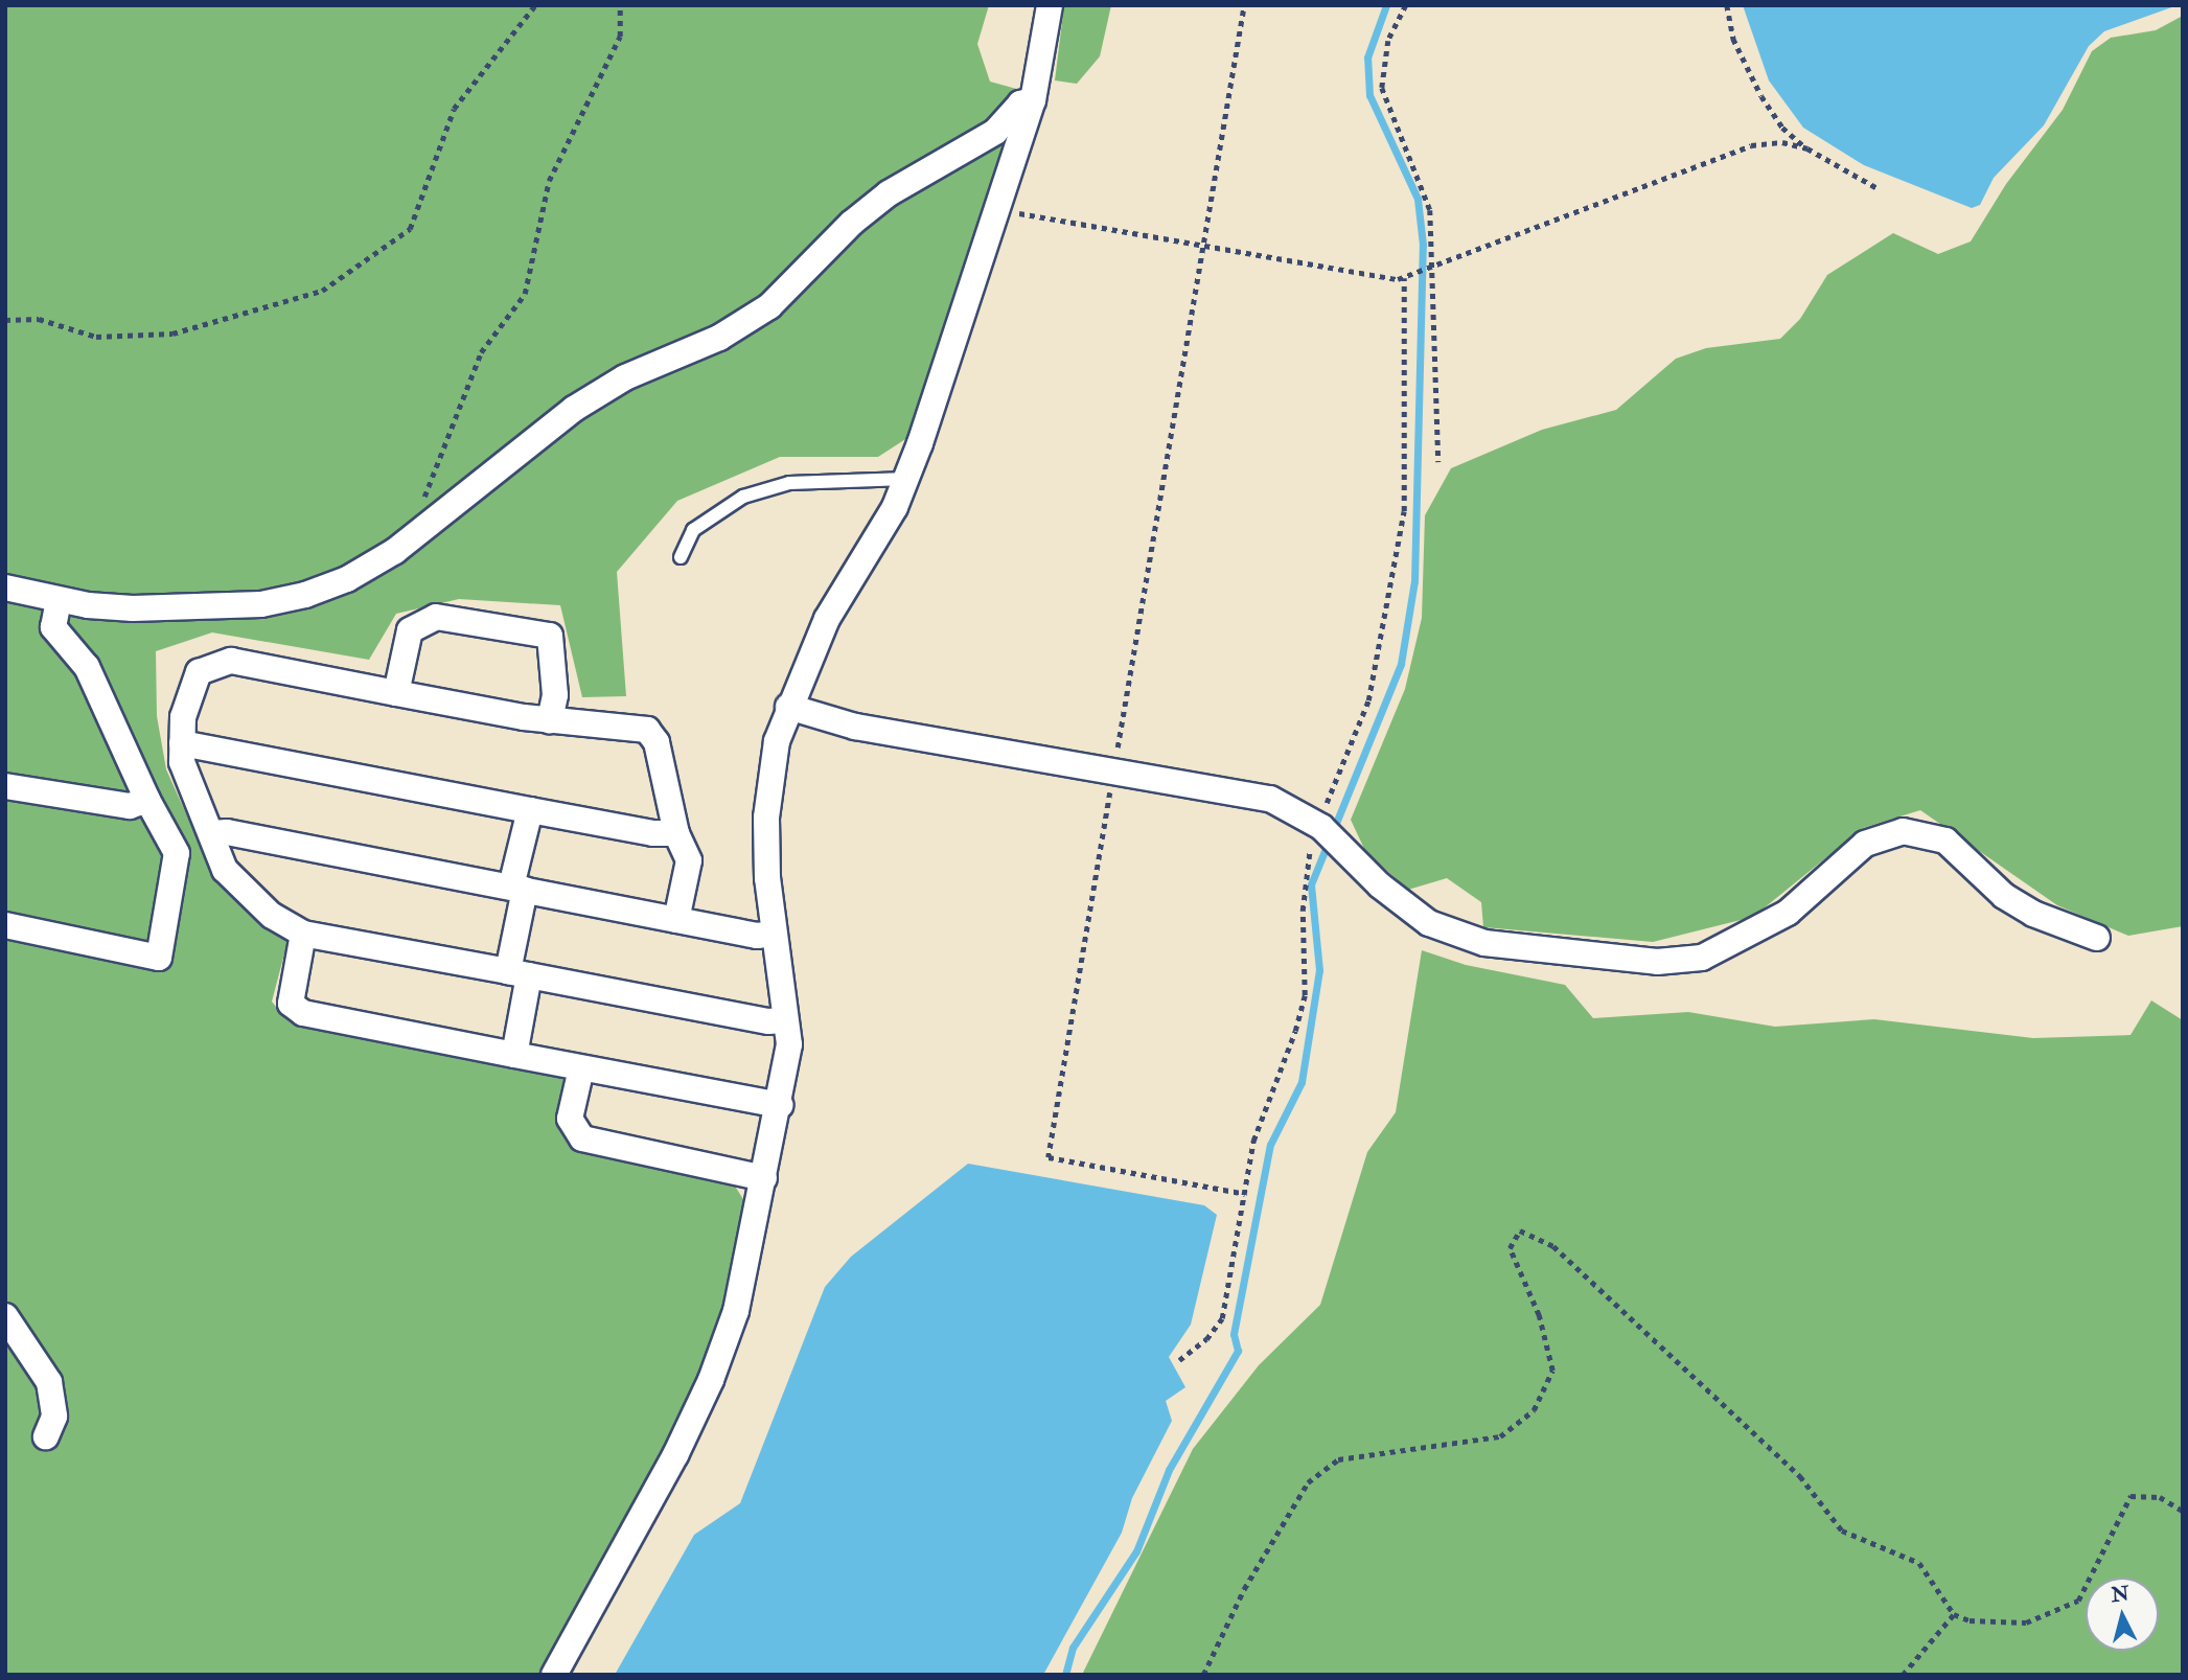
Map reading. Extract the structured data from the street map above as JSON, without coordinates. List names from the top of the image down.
{
  "north": "top"
}
